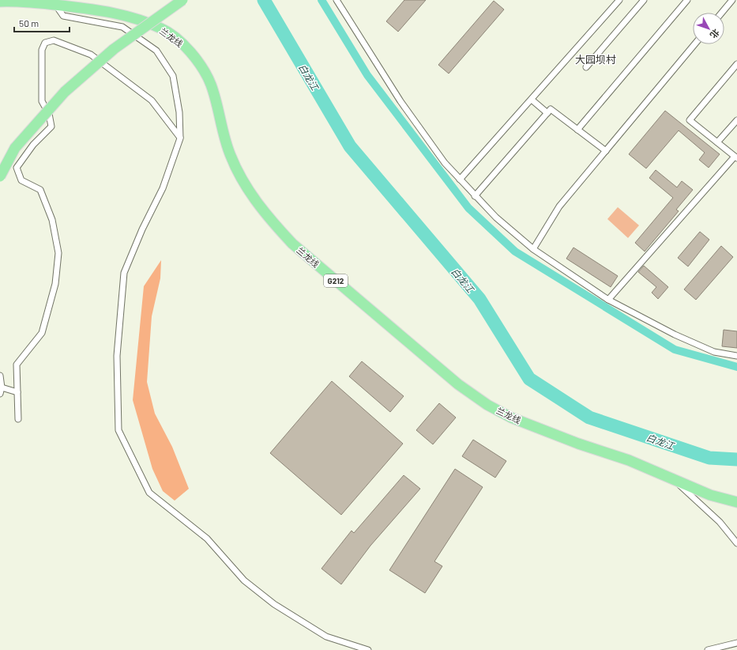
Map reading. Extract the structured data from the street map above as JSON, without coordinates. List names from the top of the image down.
{
  "streets": {
    "highway": ["兰龙线", "G212"]
  },
  "districts": ["大园坝村"],
  "water": ["白龙江"],
  "scale_bar": "50 m",
  "north": "bottom right"
}
